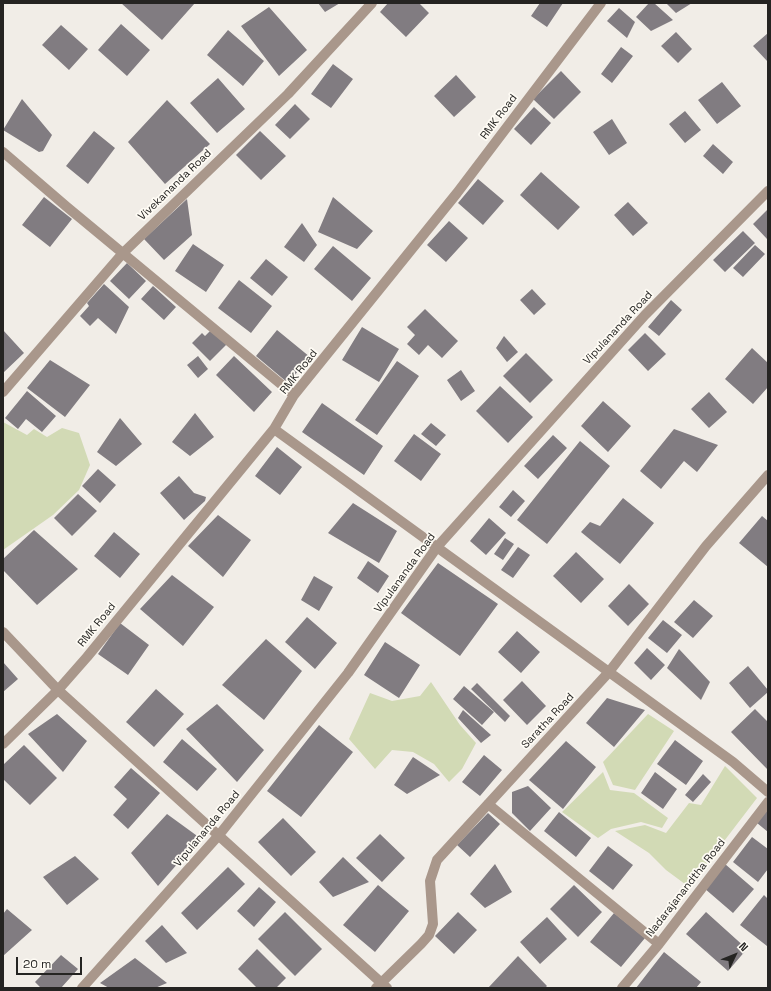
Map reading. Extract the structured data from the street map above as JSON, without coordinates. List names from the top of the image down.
{
  "streets": {
    "street": [
      "RMK Road",
      "Vivekananda Road",
      "Vipulananda Road",
      "Saratha Road",
      "Nadarajanandtha Road"
    ]
  },
  "scale_bar": "20 m",
  "north": "top right"
}
